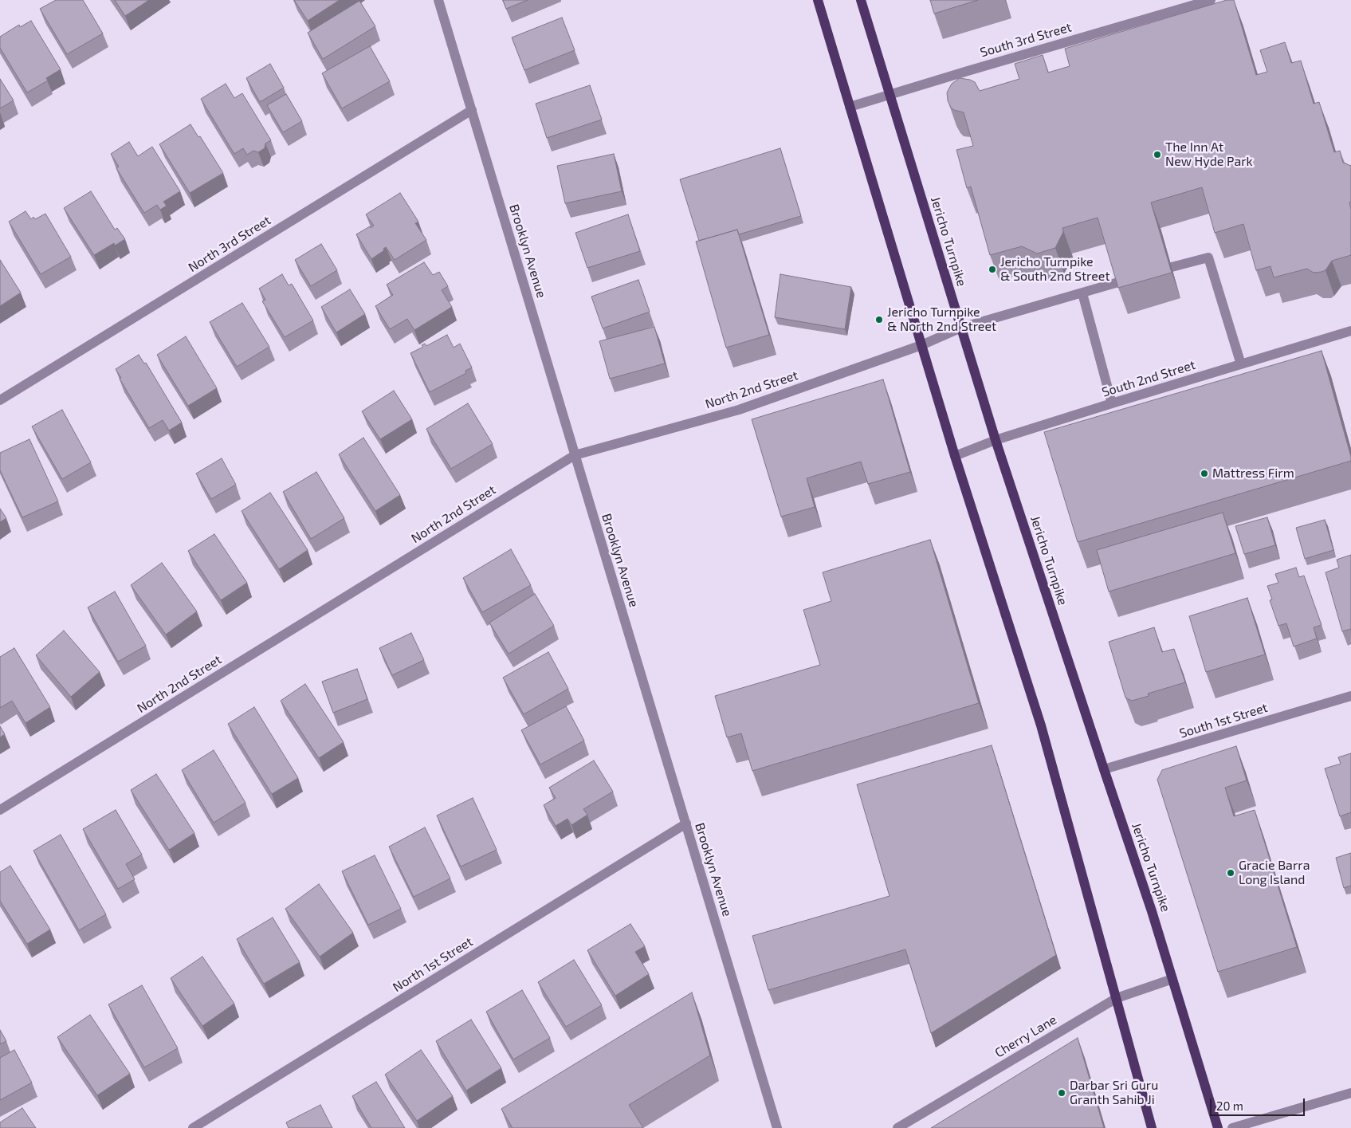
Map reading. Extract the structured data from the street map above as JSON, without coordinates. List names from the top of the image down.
{
  "streets": {
    "main road": ["Jericho Turnpike"],
    "street": [
      "South 3rd Street",
      "North 3rd Street",
      "Brooklyn Avenue",
      "South 2nd Street",
      "North 2nd Street",
      "South 1st Street",
      "North 1st Street",
      "Cherry Lane"
    ]
  },
  "crossings": [
    ["South 3rd Street", "Jericho Turnpike"],
    ["Jericho Turnpike", "South 2nd Street"],
    ["Jericho Turnpike", "North 2nd Street"],
    ["Jericho Turnpike", "South 1st Street"],
    ["Jericho Turnpike", "Cherry Lane"],
    ["North 3rd Street", "Brooklyn Avenue"],
    ["Brooklyn Avenue", "North 2nd Street"],
    ["Brooklyn Avenue", "North 1st Street"]
  ],
  "places": [
    "The Inn At New Hyde Park",
    "Jericho Turnpike & South 2nd Street",
    "Jericho Turnpike & North 2nd Street",
    "Mattress Firm",
    "Gracie Barra Long Island",
    "Darbar Sri Guru Granth Sahib Ji"
  ],
  "scale_bar": "20 m"
}
